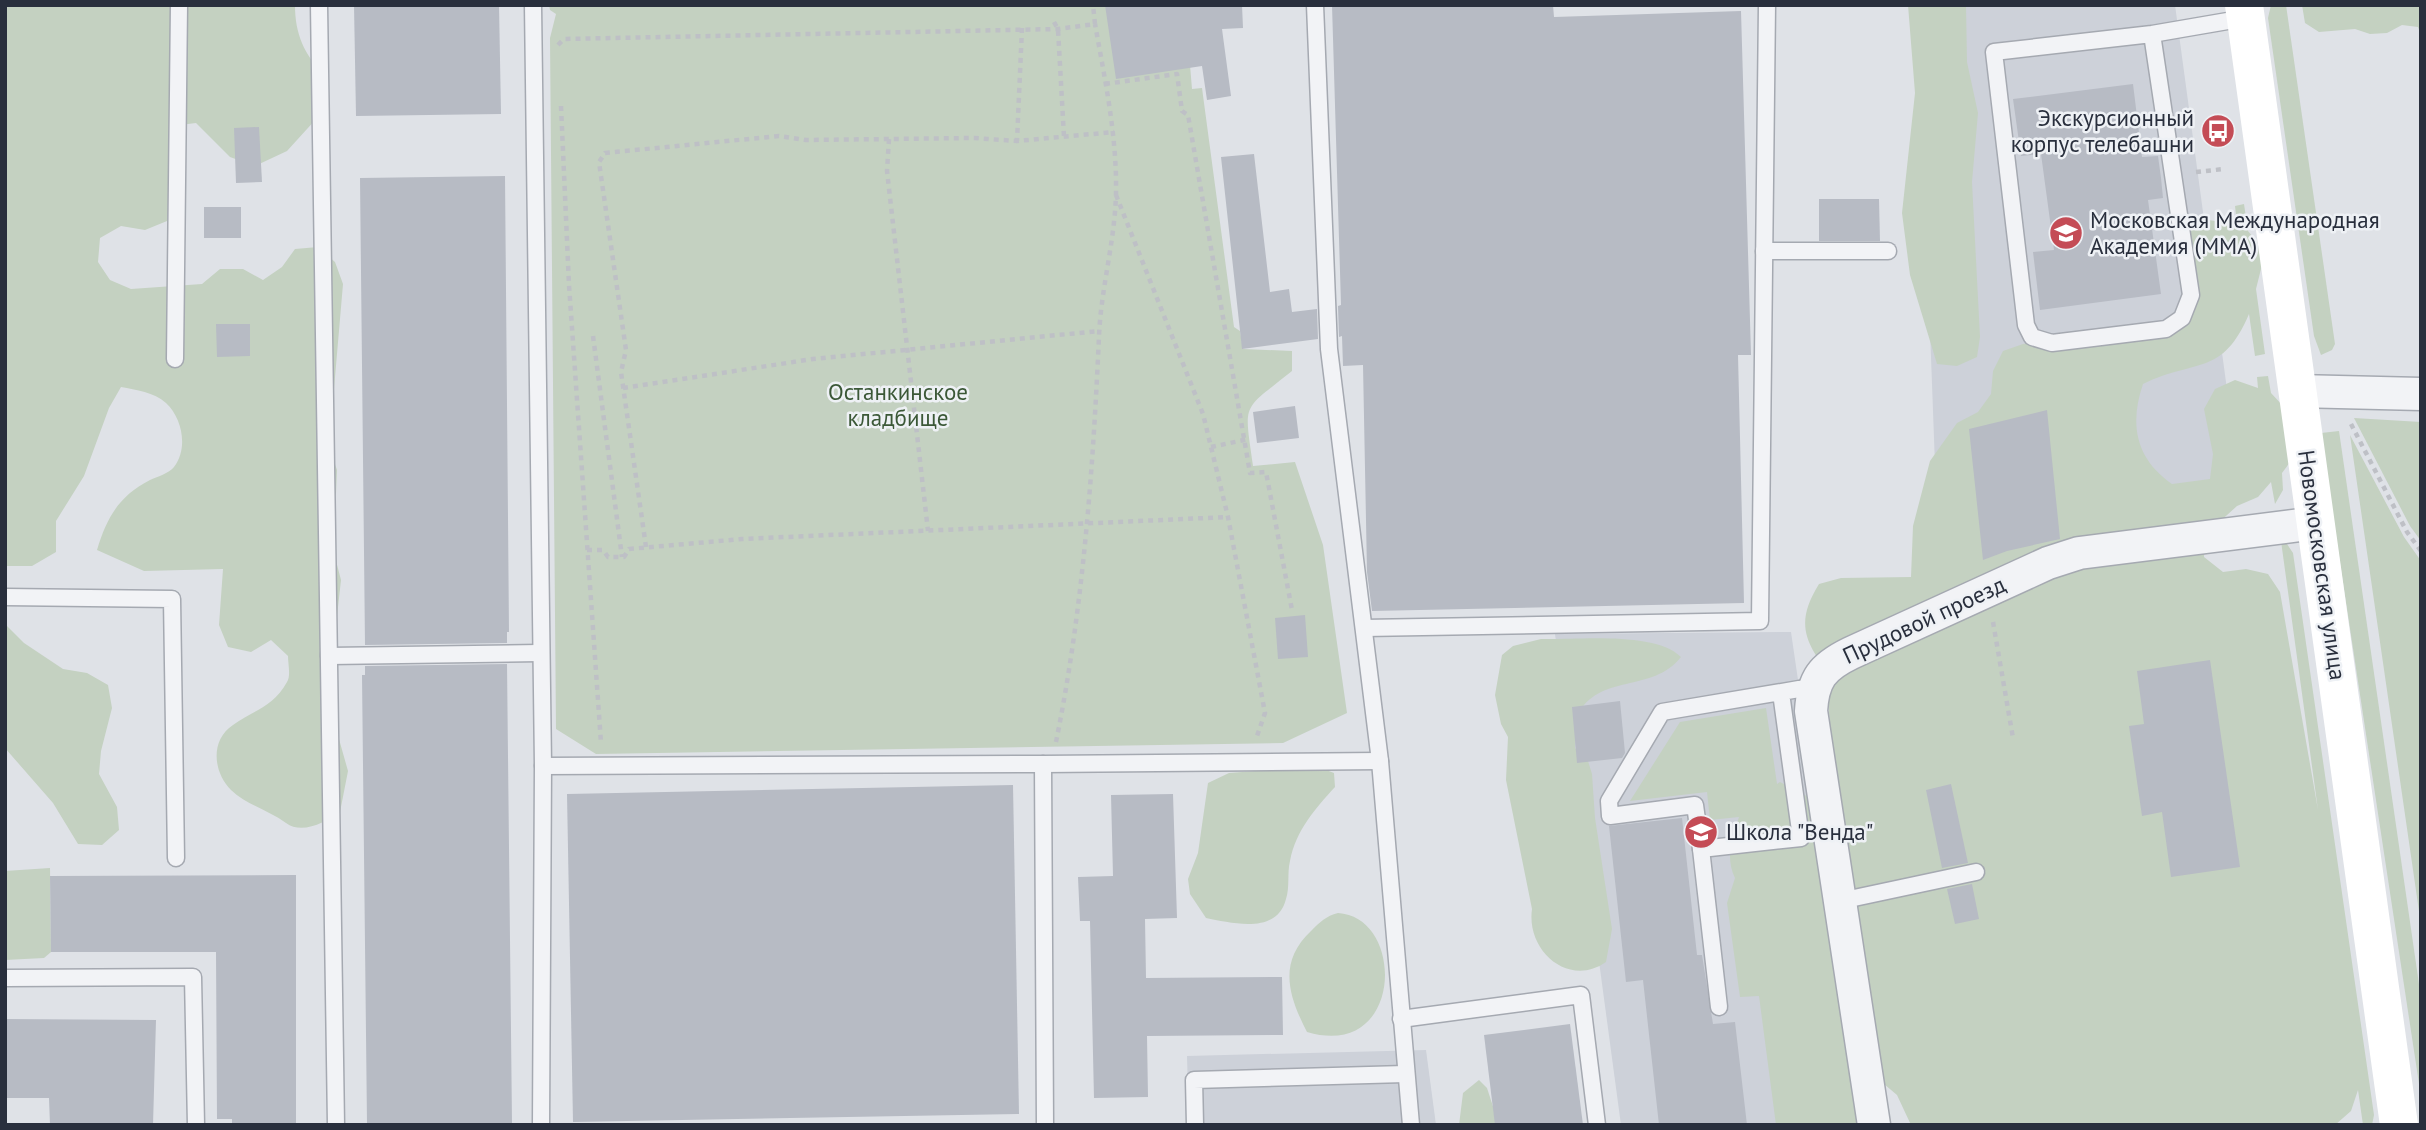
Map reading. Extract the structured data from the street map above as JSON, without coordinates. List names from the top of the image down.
{
  "streets": {
    "main road": ["Новомосковская улица"],
    "street": ["Прудовой проезд"]
  },
  "crossings": [
    ["Новомосковская улица", "Прудовой проезд"]
  ],
  "parks": ["Останкинское кладбище"],
  "places": {
    "bus stop": ["Экскурсионный корпус телебашни"],
    "school or university": ["Московская Международная Академия (ММА)", "Школа \"Венда\""]
  }
}
